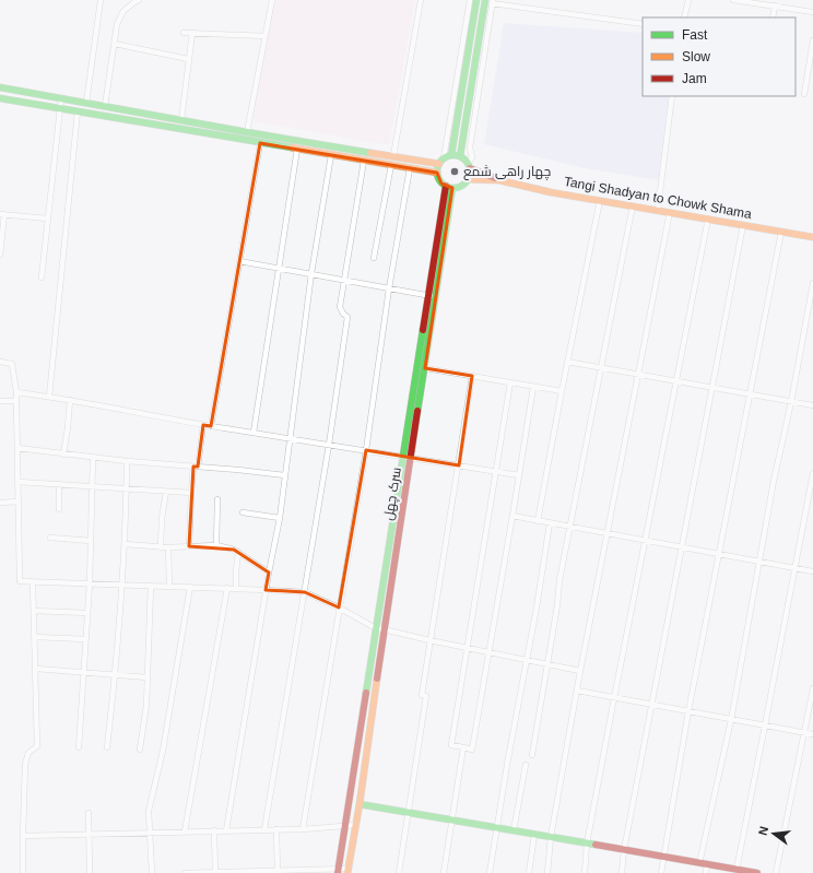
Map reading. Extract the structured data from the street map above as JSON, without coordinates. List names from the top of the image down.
{
  "streets": {
    "main road": ["Tangi Shadyan to Chowk Shama", "سرک چهل"]
  },
  "places": ["چهار راهی شمع"],
  "legend": ["Fast", "Slow", "Jam"],
  "north": "left"
}
